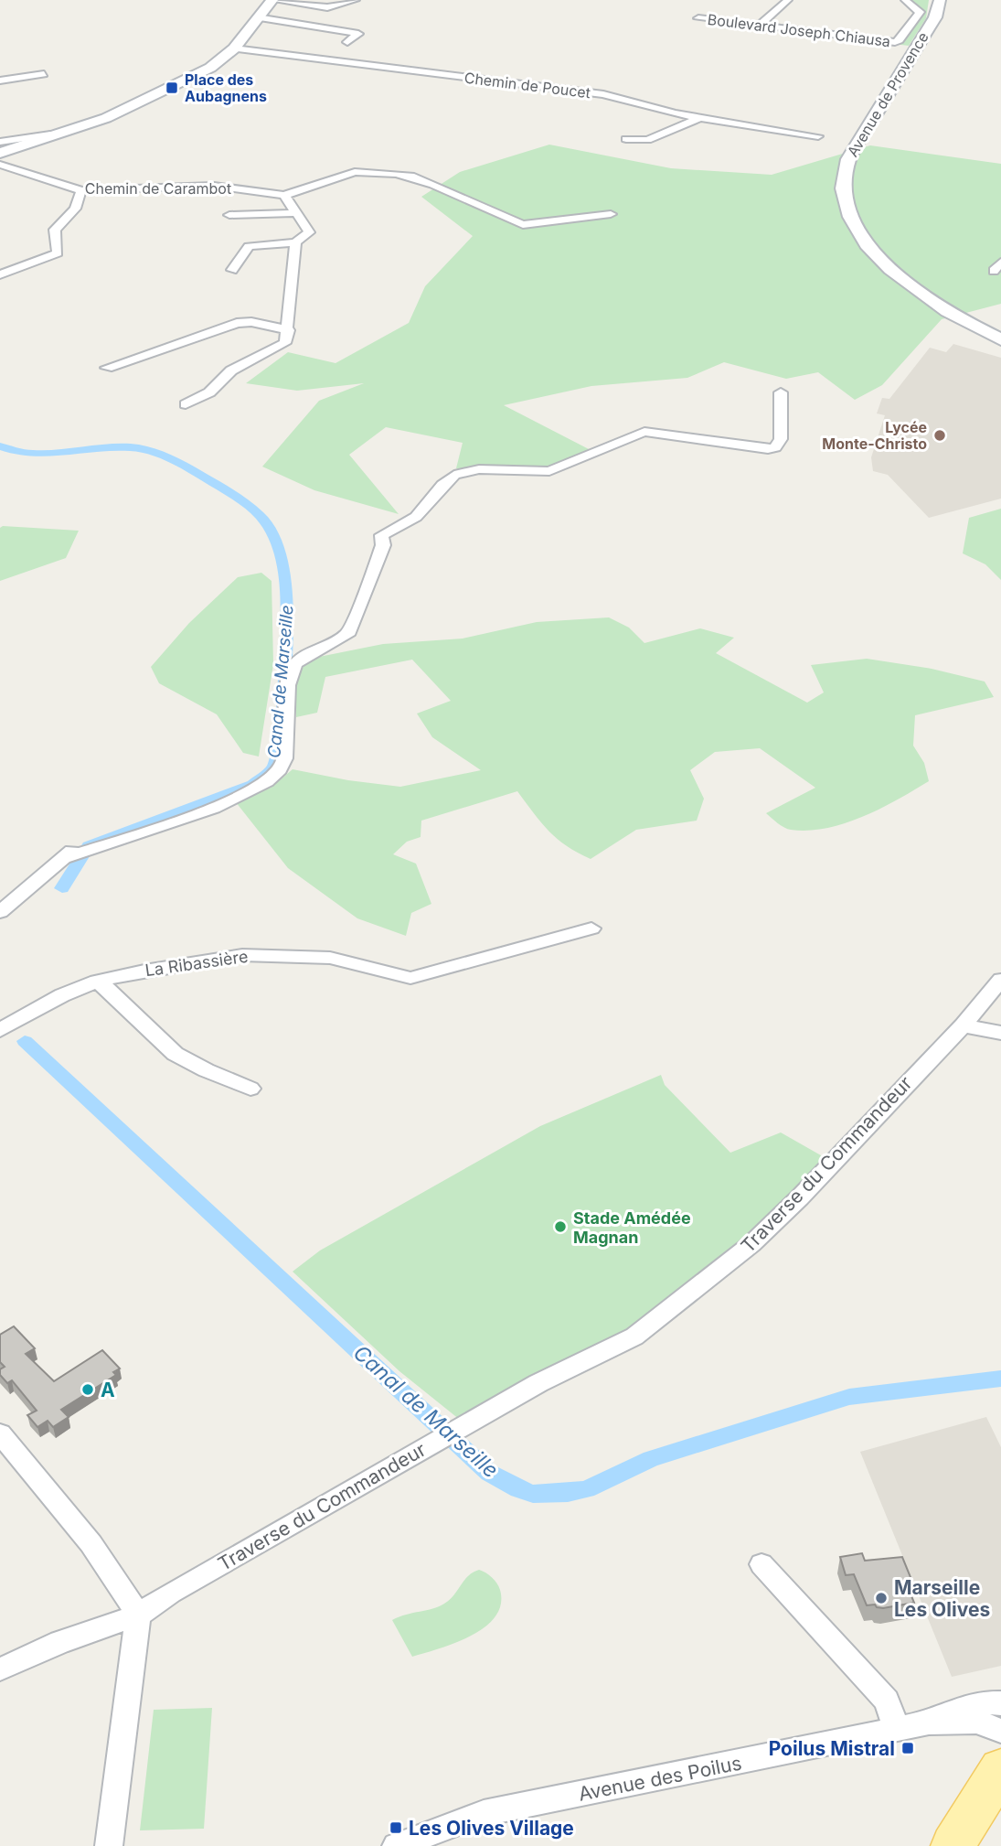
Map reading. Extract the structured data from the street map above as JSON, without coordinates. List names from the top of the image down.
{
  "streets": {
    "main road": ["Avenue de Provence"],
    "street": [
      "Boulevard Joseph Chiausa",
      "Chemin de Poucet",
      "Chemin de Carambot",
      "La Ribassière",
      "Traverse du Commandeur",
      "Avenue des Poilus"
    ]
  },
  "water": ["Canal de Marseille"],
  "places": {
    "transit": ["Place des Aubagnens", "Poilus Mistral", "Les Olives Village"],
    "other": [
      "Lycée Monte-Christo",
      "Stade Amédée Magnan",
      "A",
      "Marseille Les Olives"
    ]
  }
}
